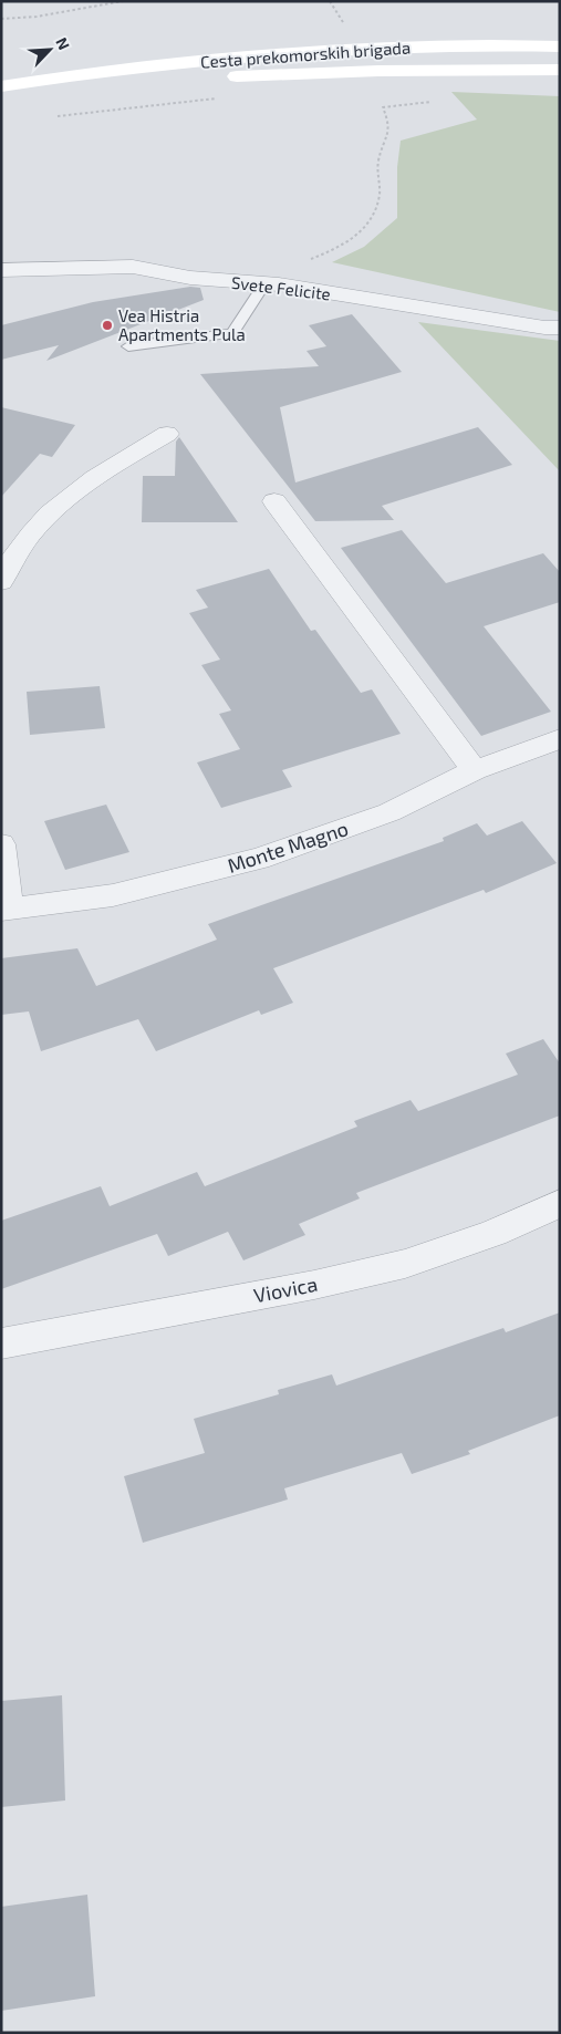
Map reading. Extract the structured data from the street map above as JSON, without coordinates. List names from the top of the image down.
{
  "streets": {
    "main road": ["Cesta prekomorskih brigada"],
    "street": ["Svete Felicite", "Monte Magno", "Viovica"]
  },
  "places": ["Vea Histria Apartments Pula"],
  "north": "top right"
}
